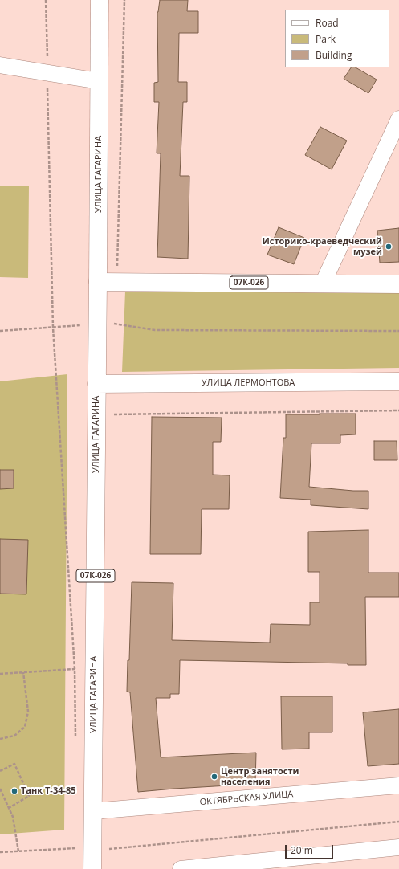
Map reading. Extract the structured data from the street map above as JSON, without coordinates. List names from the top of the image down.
{
  "streets": {
    "main road": ["УЛИЦА ГАГАРИНА", "07К-026", "УЛИЦА ЛЕРМОНТОВА"],
    "street": ["ОКТЯБРЬСКАЯ УЛИЦА"]
  },
  "crossings": [
    ["УЛИЦА ГАГАРИНА", "07К-026"],
    ["УЛИЦА ГАГАРИНА", "УЛИЦА ЛЕРМОНТОВА"],
    ["УЛИЦА ГАГАРИНА", "ОКТЯБРЬСКАЯ УЛИЦА"]
  ],
  "places": ["Историко-краеведческий музей", "Центр занятости населения", "Танк Т-34-85"],
  "legend": ["Road", "Park", "Building"],
  "scale_bar": "20 m"
}
